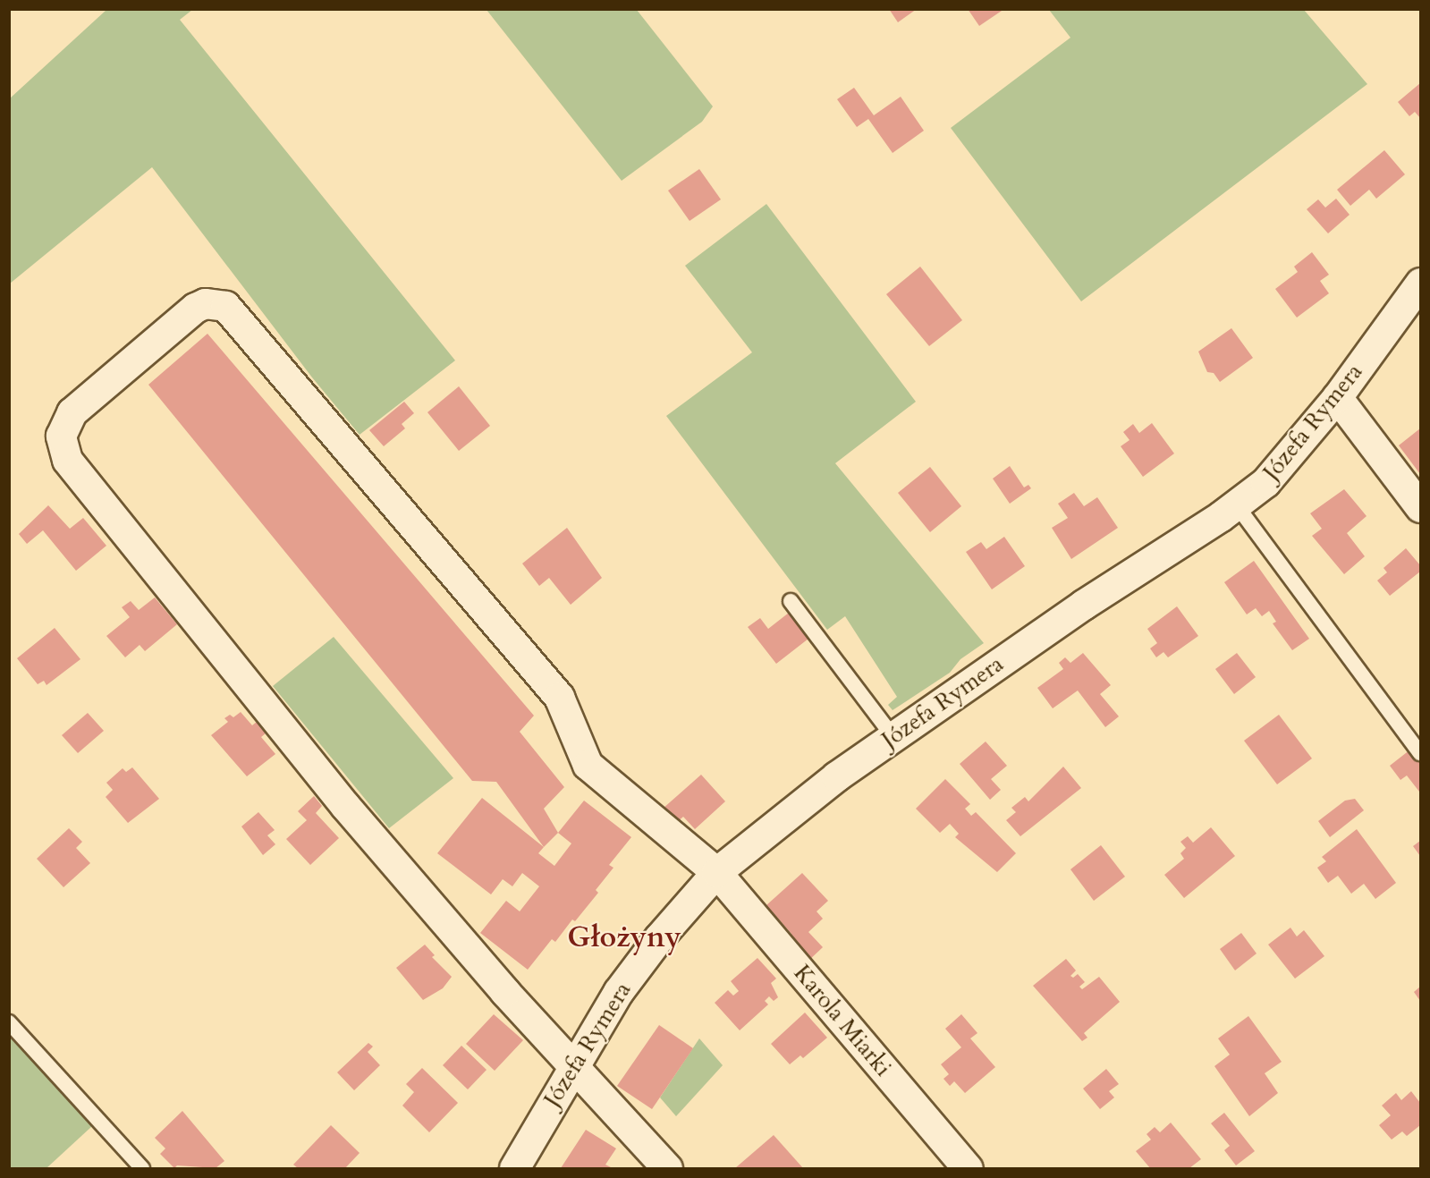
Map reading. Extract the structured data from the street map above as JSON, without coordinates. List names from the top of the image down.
{
  "streets": {
    "street": ["Józefa Rymera", "Karola Miarki"]
  },
  "crossings": [
    ["Józefa Rymera", "Karola Miarki"]
  ],
  "districts": ["Głożyny"]
}
